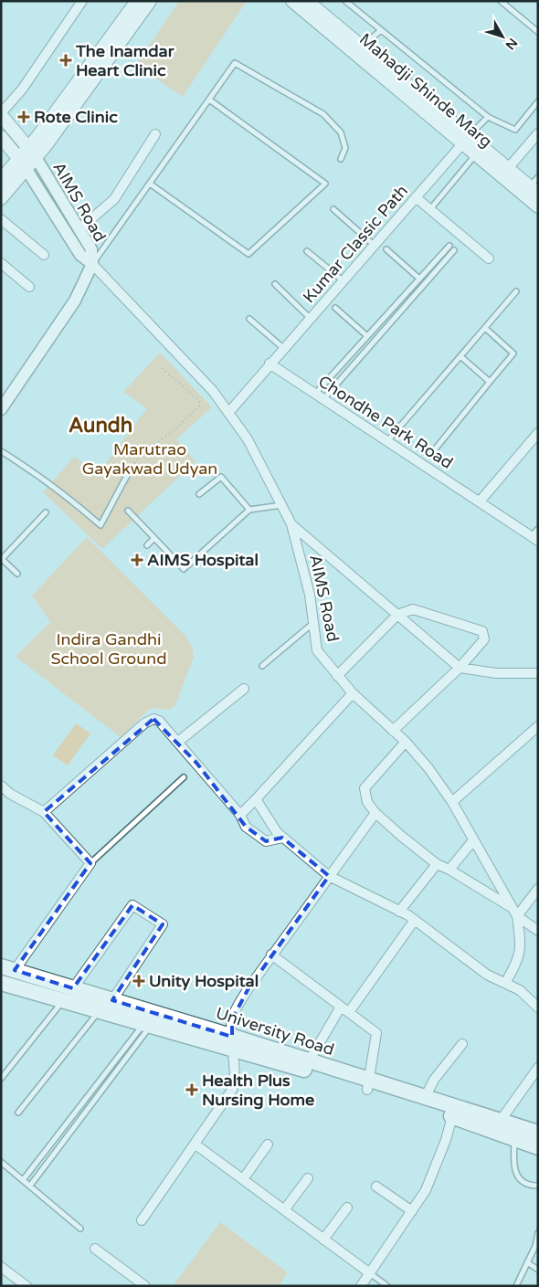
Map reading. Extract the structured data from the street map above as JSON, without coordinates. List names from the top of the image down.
{
  "streets": {
    "main road": ["Mahadji Shinde Marg", "University Road"],
    "street": ["AIMS Road", "Kumar Classic Path", "Chondhe Park Road"]
  },
  "crossings": [
    ["Mahadji Shinde Marg", "Kumar Classic Path"],
    ["Kumar Classic Path", "Chondhe Park Road"]
  ],
  "districts": ["Aundh"],
  "parks": ["Marutrao Gayakwad Udyan", "Indira Gandhi School Ground"],
  "places": {
    "health": [
      "The Inamdar Heart Clinic",
      "Rote Clinic",
      "AIMS Hospital",
      "Unity Hospital",
      "Health Plus Nursing Home"
    ]
  },
  "north": "bottom right"
}
